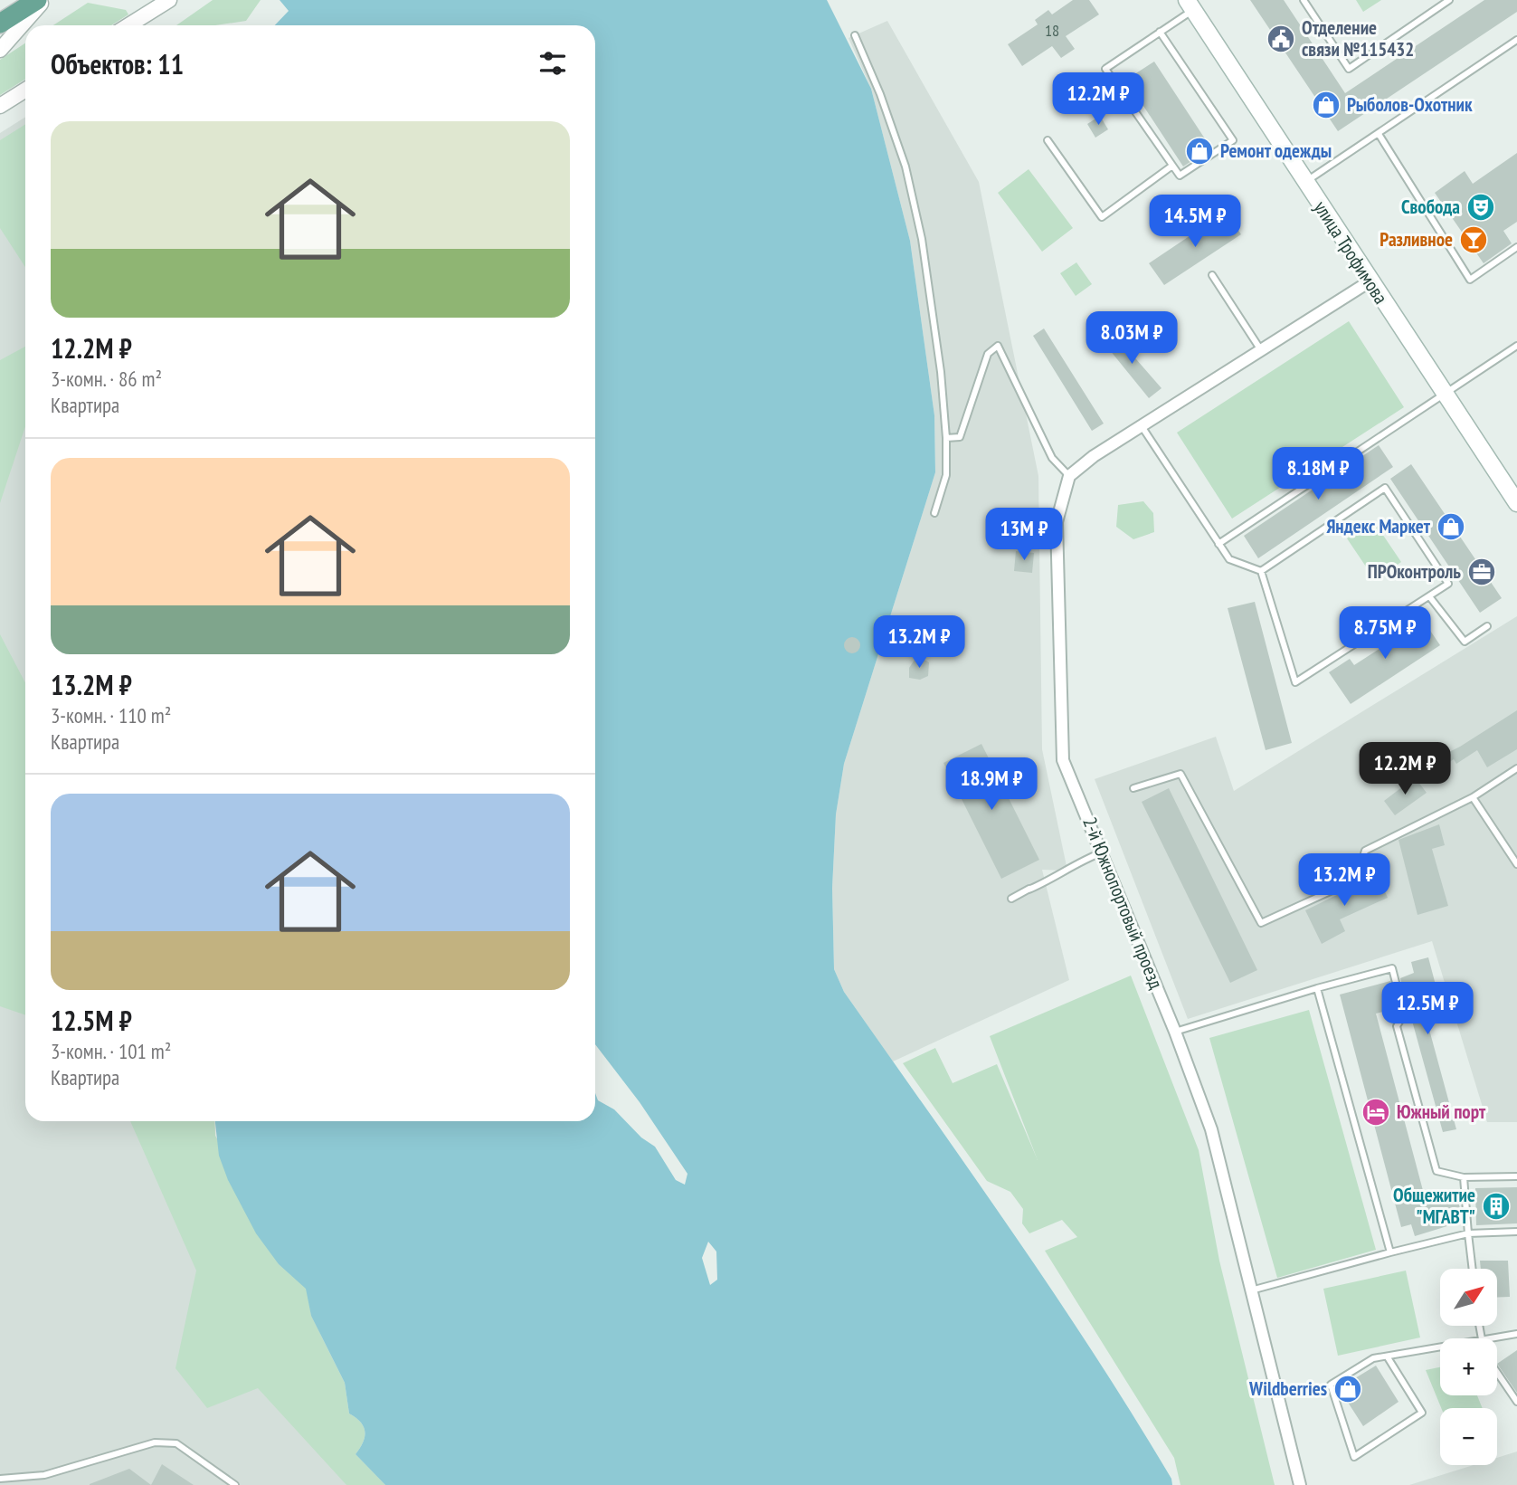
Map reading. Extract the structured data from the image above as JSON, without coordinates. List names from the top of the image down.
{
  "streets": {
    "main road": ["улица Трофимова"],
    "street": ["2-й Южнопортовый проезд"]
  },
  "places": {
    "public building": ["Отделение связи №115432"],
    "shop": [
      "Рыболов-Охотник",
      "Ремонт одежды",
      "Яндекс Маркет",
      "Wildberries"
    ],
    "theatre": ["Свобода"],
    "bar": ["Разливное"],
    "office": ["ПРОконтроль"],
    "hotel": ["Южный порт"],
    "building": ["Общежитие \"МГАВТ\""]
  },
  "house_numbers": ["18"],
  "north": "top right",
  "page": {
    "heading": "Объектов: 11",
    "price": [
      "12.2M ₽",
      "14.5M ₽",
      "8.03M ₽",
      "8.18M ₽",
      "13M ₽",
      "8.75M ₽",
      "13.2M ₽",
      "12.2M ₽",
      "18.9M ₽",
      "13.2M ₽",
      "12.5M ₽"
    ],
    "list": [
      {
        "name": "12.2M ₽",
        "note": "3-комн. · 86 m² · Квартира"
      },
      {
        "name": "13.2M ₽",
        "note": "3-комн. · 110 m² · Квартира"
      },
      {
        "name": "12.5M ₽",
        "note": "3-комн. · 101 m² · Квартира"
      }
    ],
    "map_buttons": ["+", "−"]
  }
}
